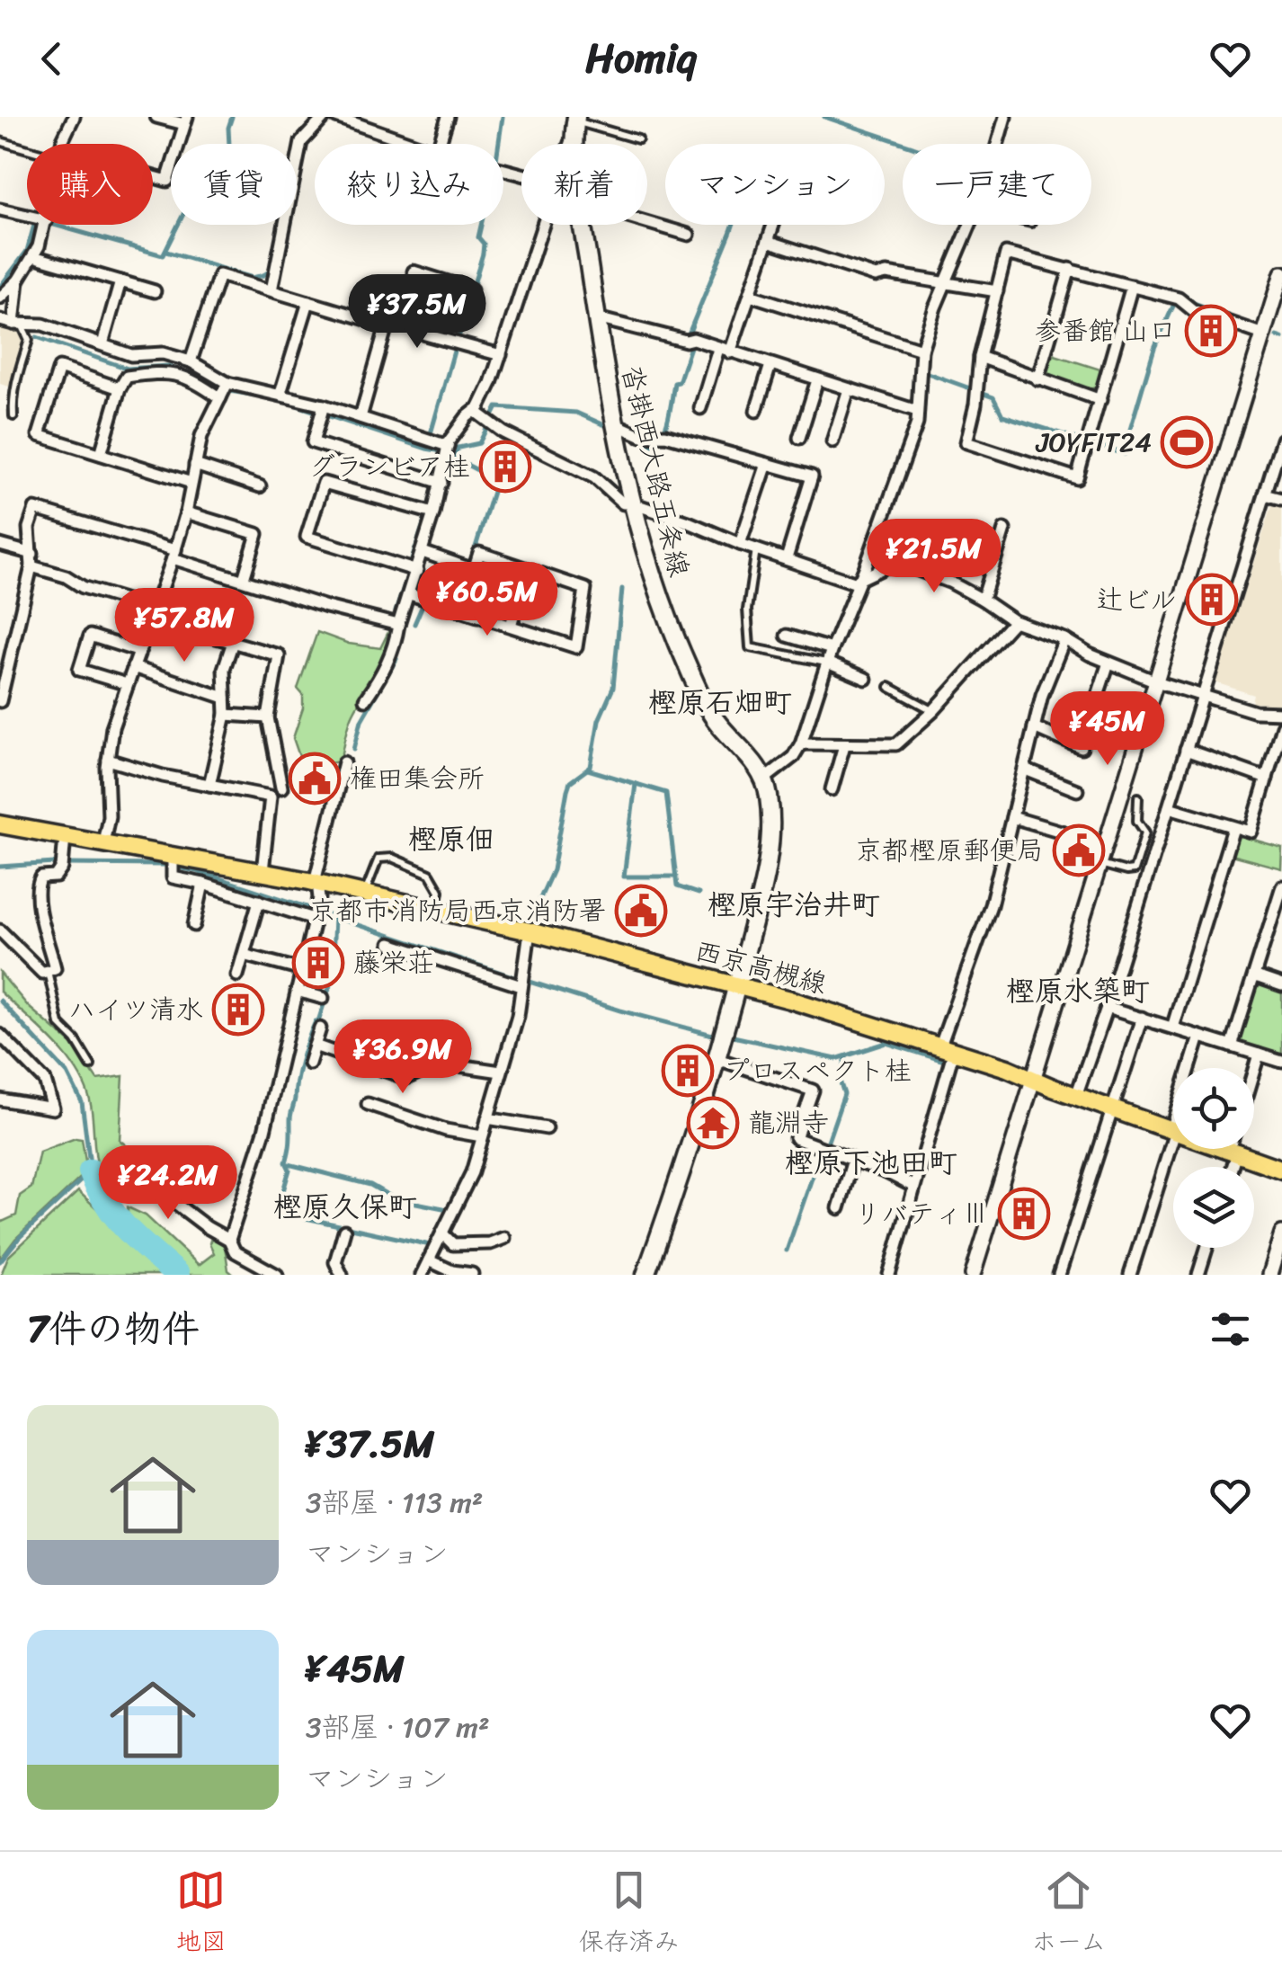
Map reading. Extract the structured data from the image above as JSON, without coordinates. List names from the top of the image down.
{
  "streets": {
    "main road": ["沓掛西大路五条線", "西京高槻線"]
  },
  "districts": [
    "樫原石畑町",
    "樫原佃",
    "樫原宇治井町",
    "樫原水築町",
    "樫原下池田町",
    "樫原久保町"
  ],
  "places": {
    "building": [
      "参番館 山口",
      "グランビア桂",
      "辻ビル",
      "藤栄荘",
      "ハイツ清水",
      "プロスペクト桂",
      "リバティⅢ"
    ],
    "sports": ["JOYFIT24"],
    "public building": ["権田集会所", "京都樫原郵便局", "京都市消防局西京消防署"],
    "temple": ["龍淵寺"]
  },
  "page": {
    "header": "Homiq",
    "chip": [
      "購入",
      "賃貸",
      "絞り込み",
      "新着",
      "マンション",
      "一戸建て"
    ],
    "price": [
      "¥37.5M",
      "¥21.5M",
      "¥60.5M",
      "¥57.8M",
      "¥45M",
      "¥36.9M",
      "¥24.2M"
    ],
    "heading": "7件の物件",
    "list": [
      {
        "name": "¥37.5M",
        "note": "3部屋 · 113 m² · マンション"
      },
      {
        "name": "¥45M",
        "note": "3部屋 · 107 m² · マンション"
      }
    ],
    "tabs": ["地図", "保存済み", "ホーム"]
  }
}
